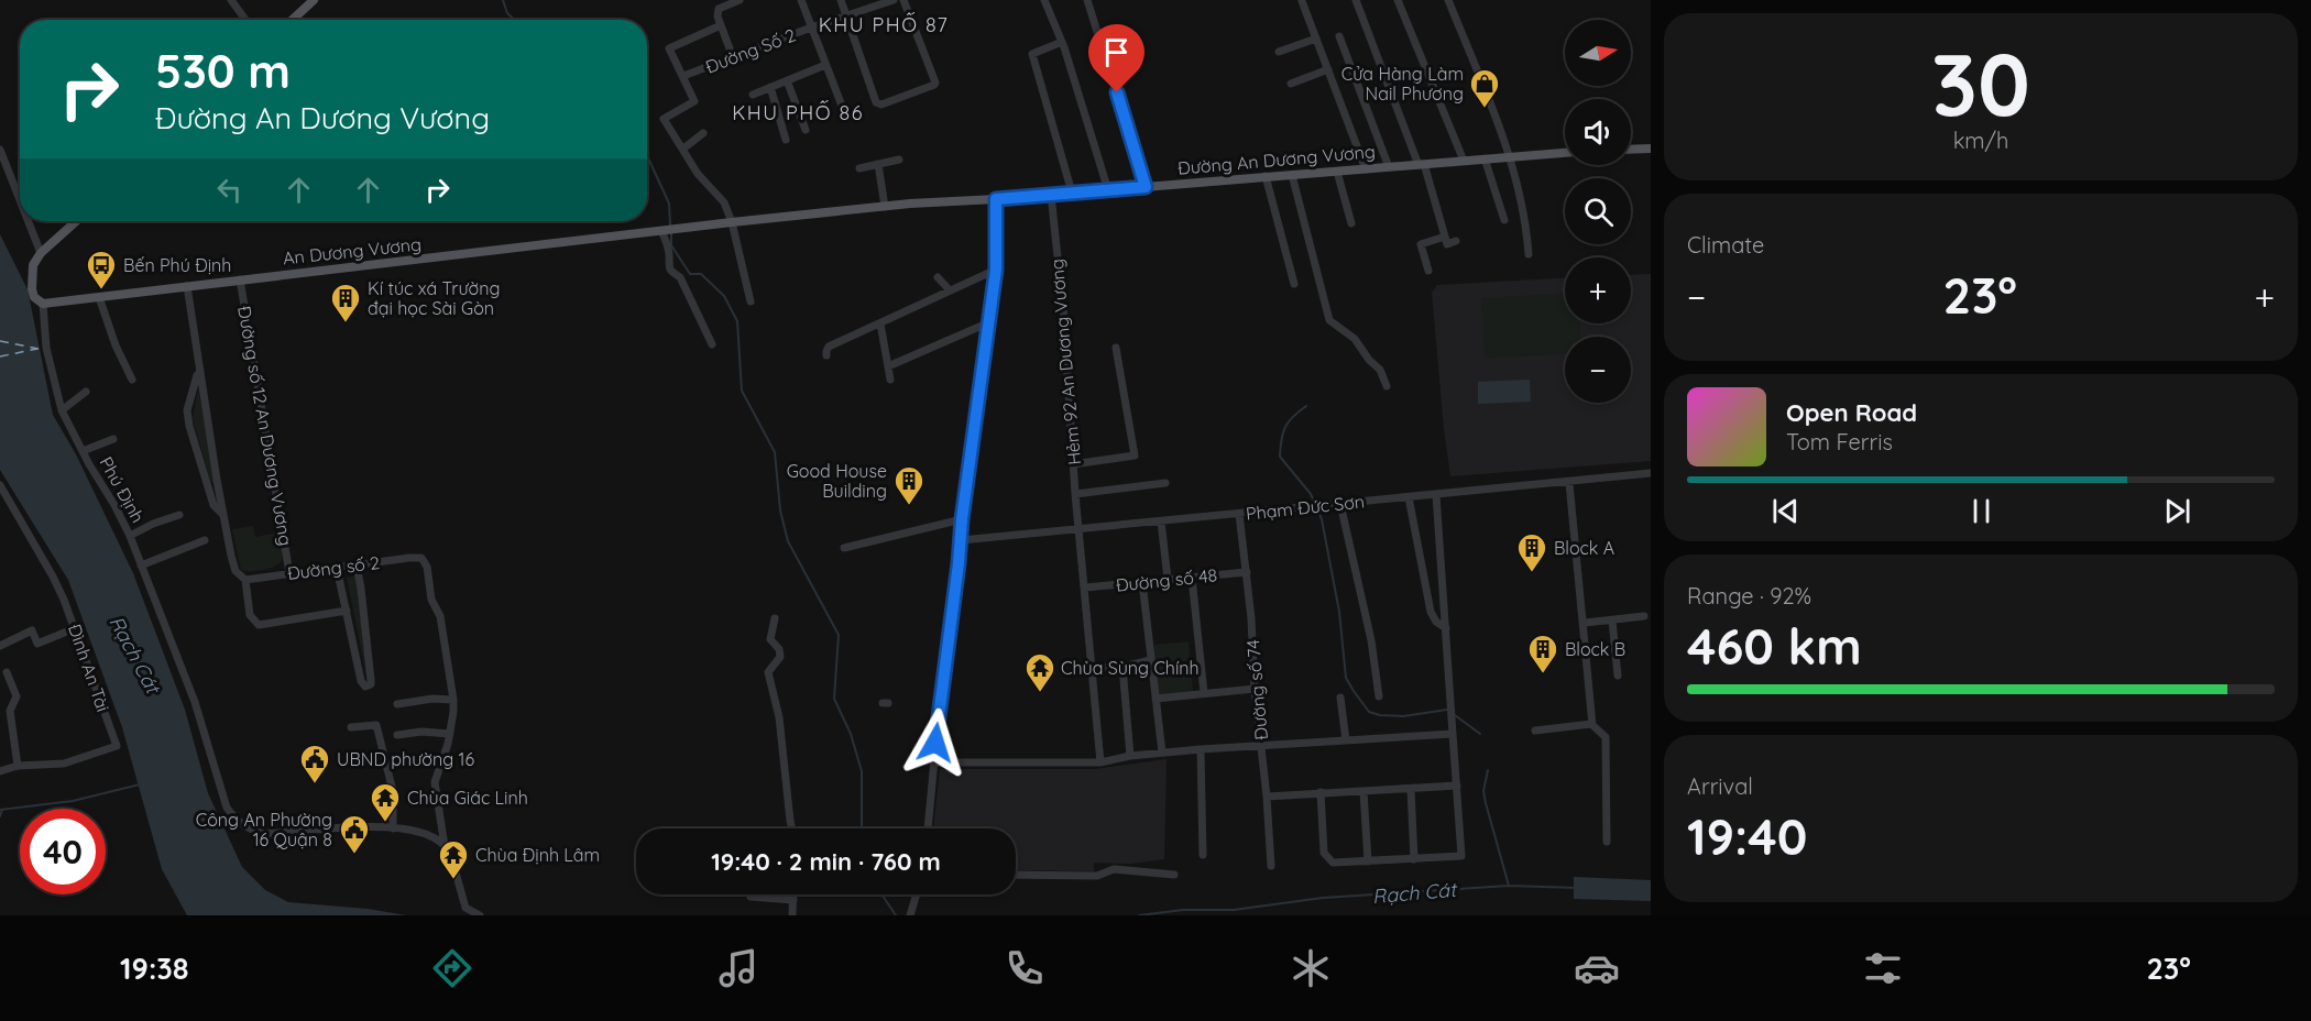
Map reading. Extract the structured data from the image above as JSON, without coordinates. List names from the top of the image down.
{
  "streets": {
    "main road": ["Đường An Dương Vương", "An Dương Vương", "Phú Định"],
    "street": [
      "Đường Số 2",
      "Hẻm 92 An Dương Vương",
      "Đường số 12 An Dương Vương",
      "Phạm Đức Sơn",
      "Đường số 2",
      "Đường số 48",
      "Đình An Tài",
      "Đường số 74"
    ]
  },
  "crossings": [
    ["Đường An Dương Vương", "An Dương Vương"],
    ["Đường An Dương Vương", "Hẻm 92 An Dương Vương"],
    ["An Dương Vương", "Đường số 12 An Dương Vương"],
    ["An Dương Vương", "Phú Định"],
    ["Hẻm 92 An Dương Vương", "Phạm Đức Sơn"],
    ["Hẻm 92 An Dương Vương", "Đường số 48"],
    ["Đường số 12 An Dương Vương", "Đường số 2"],
    ["Phạm Đức Sơn", "Đường số 48"],
    ["Phạm Đức Sơn", "Đường số 74"],
    ["Đường số 48", "Đường số 74"]
  ],
  "districts": ["KHU PHỐ 87", "KHU PHỐ 86"],
  "water": ["Rạch Cát"],
  "places": {
    "shop": ["Cửa Hàng Làm Nail Phương"],
    "bus stop": ["Bến Phú Định"],
    "building": [
      "Kí túc xá Trường đại học Sài Gòn",
      "Good House Building",
      "Block A",
      "Block B"
    ],
    "temple": ["Chùa Sùng Chính", "Chùa Giác Linh", "Chùa Định Lâm"],
    "public building": ["UBND phường 16", "Công An Phường 16 Quận 8"]
  },
  "north": "right",
  "page": {
    "tile": [
      ["30", "km/h"],
      "Climate",
      ["Range · 92%", "460 km"],
      ["Arrival", "19:40"]
    ],
    "map_buttons": ["+", "−"],
    "turn": ["530 m", "Đường An Dương Vương"],
    "heat": ["−", "23°", "+"],
    "song": ["Open Road", "Tom Ferris"],
    "limit": "40",
    "trip": "19:40 · 2 min · 760 m",
    "tabs": ["19:38", "23°"]
  }
}
